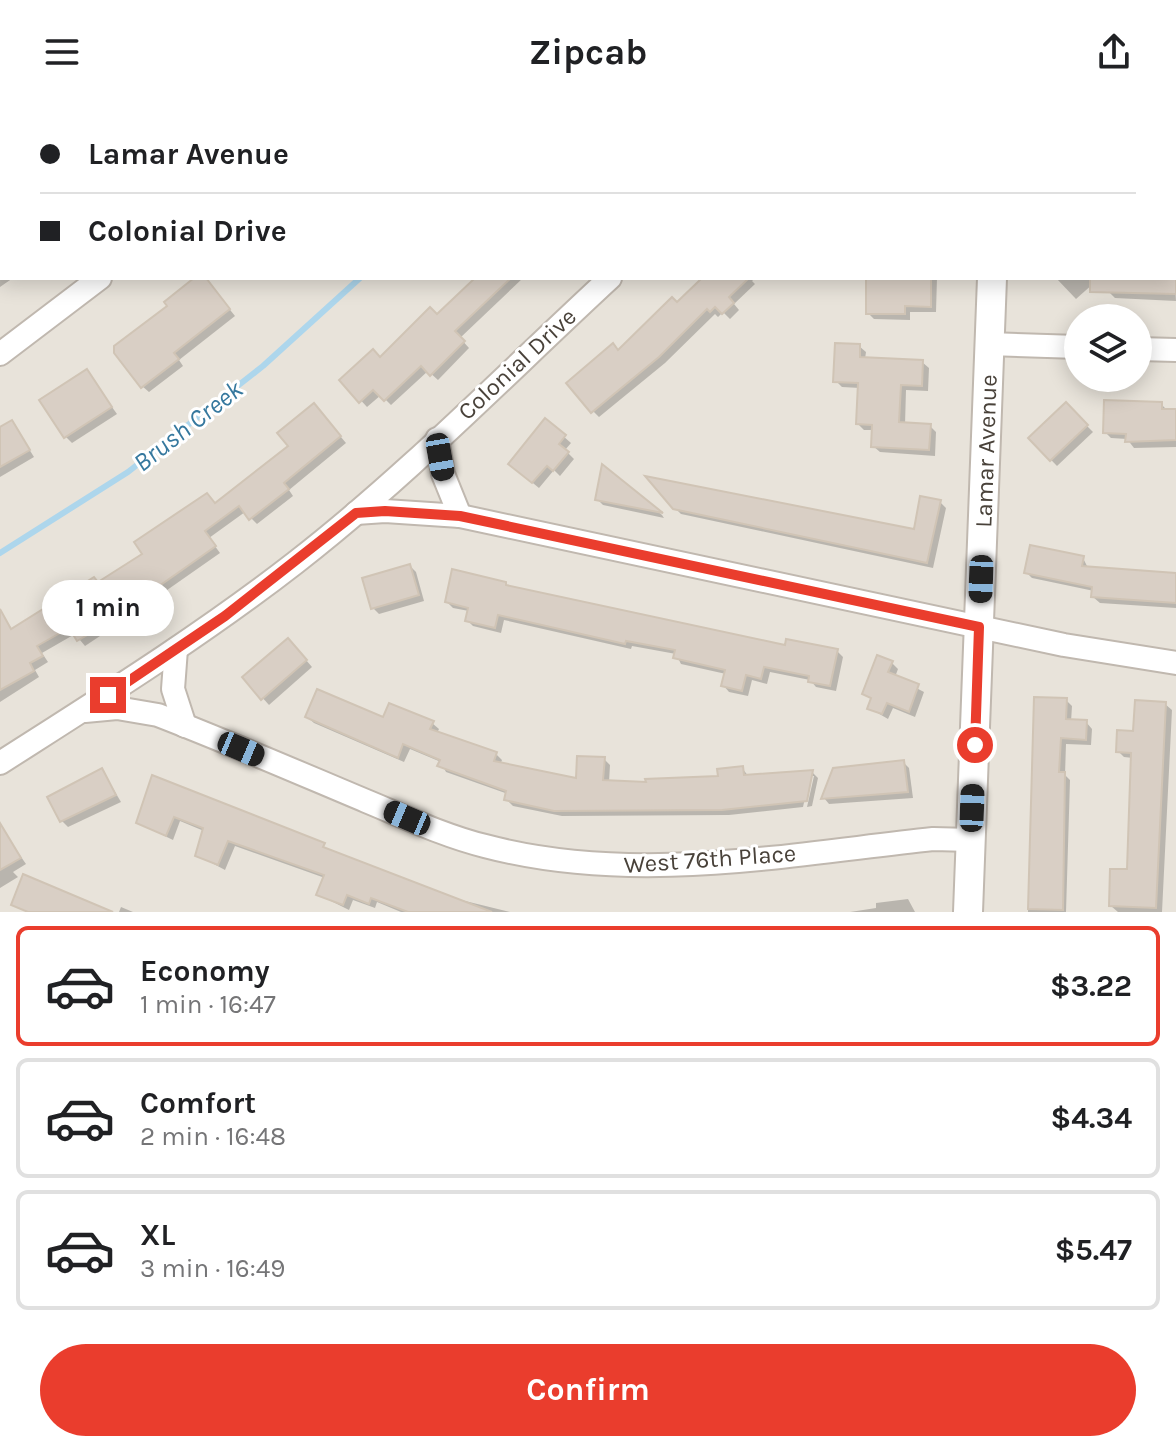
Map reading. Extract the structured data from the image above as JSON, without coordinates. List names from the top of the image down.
{
  "streets": {
    "street": ["Colonial Drive", "Lamar Avenue", "West 76th Place"]
  },
  "crossings": [
    ["Colonial Drive", "West 76th Place"],
    ["Lamar Avenue", "West 76th Place"]
  ],
  "water": ["Brush Creek"],
  "page": {
    "header": "Zipcab",
    "banner": ["Lamar Avenue", "Colonial Drive"],
    "bubble": "1 min",
    "list": [
      {
        "name": "Economy",
        "note": "1 min · 16:47",
        "value": "$3.22"
      },
      {
        "name": "Comfort",
        "note": "2 min · 16:48",
        "value": "$4.34"
      },
      {
        "name": "XL",
        "note": "3 min · 16:49",
        "value": "$5.47"
      }
    ],
    "buttons": "Confirm"
  }
}
